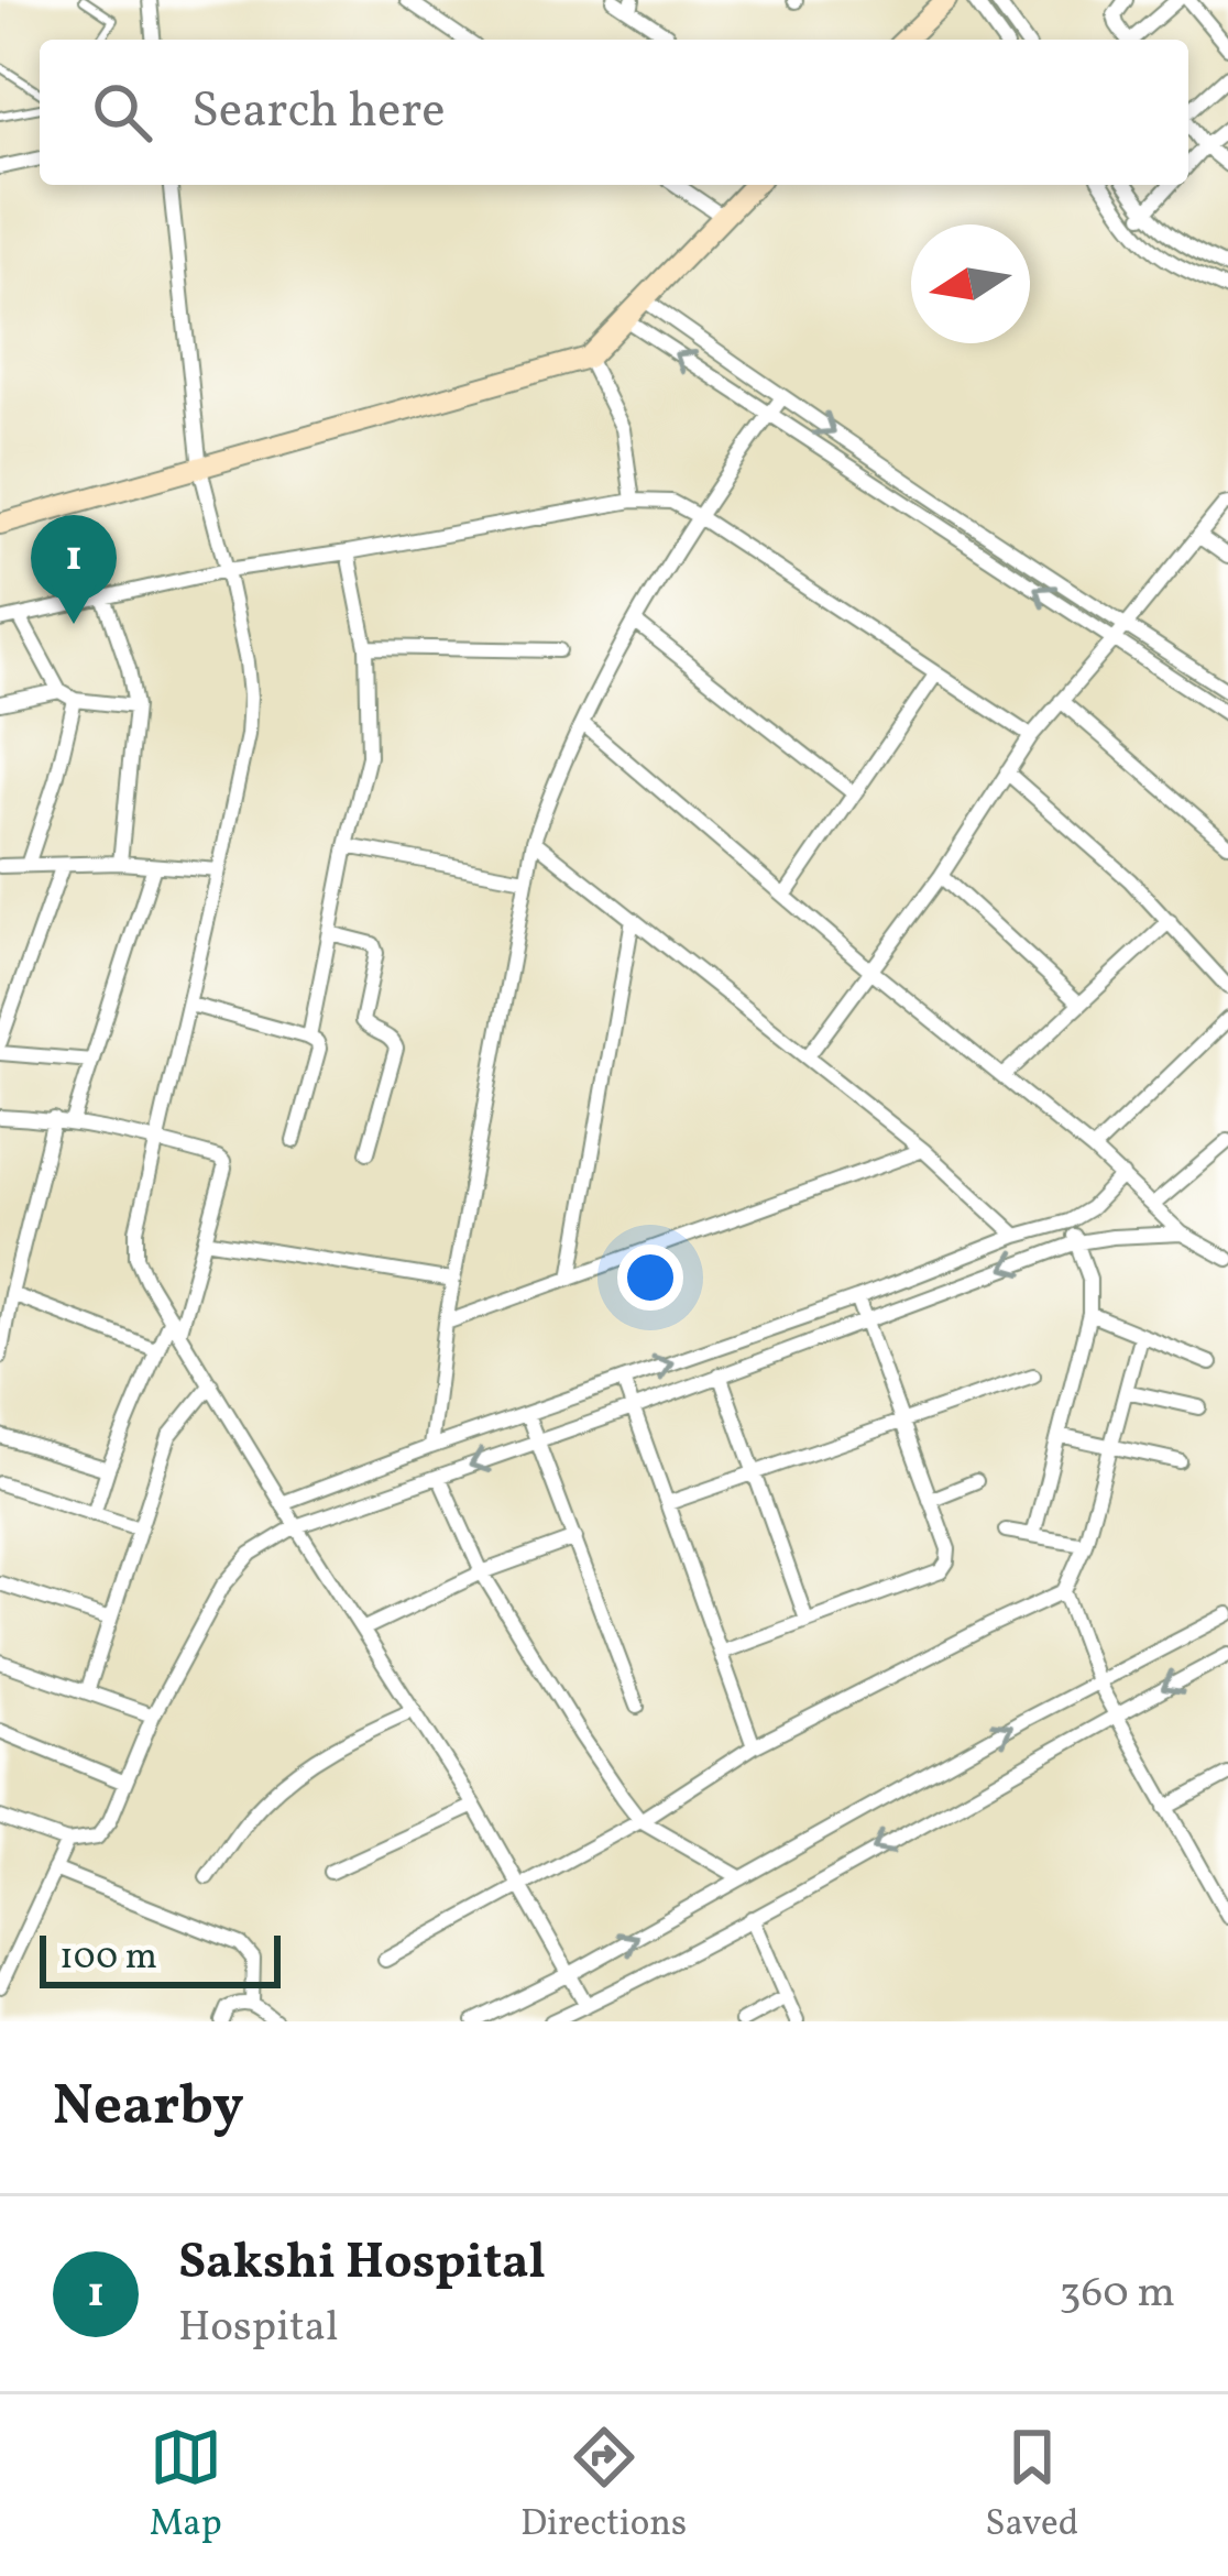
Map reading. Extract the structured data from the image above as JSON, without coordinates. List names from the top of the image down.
{
  "scale_bar": "100 m",
  "north": "left",
  "page": {
    "search": "Search here",
    "pins": "1",
    "scale": "100 m",
    "heading": "Nearby",
    "list": [
      {
        "mark": "1",
        "name": "Sakshi Hospital",
        "note": "Hospital",
        "value": "360 m"
      }
    ],
    "nav": ["Map", "Directions", "Saved"]
  }
}
